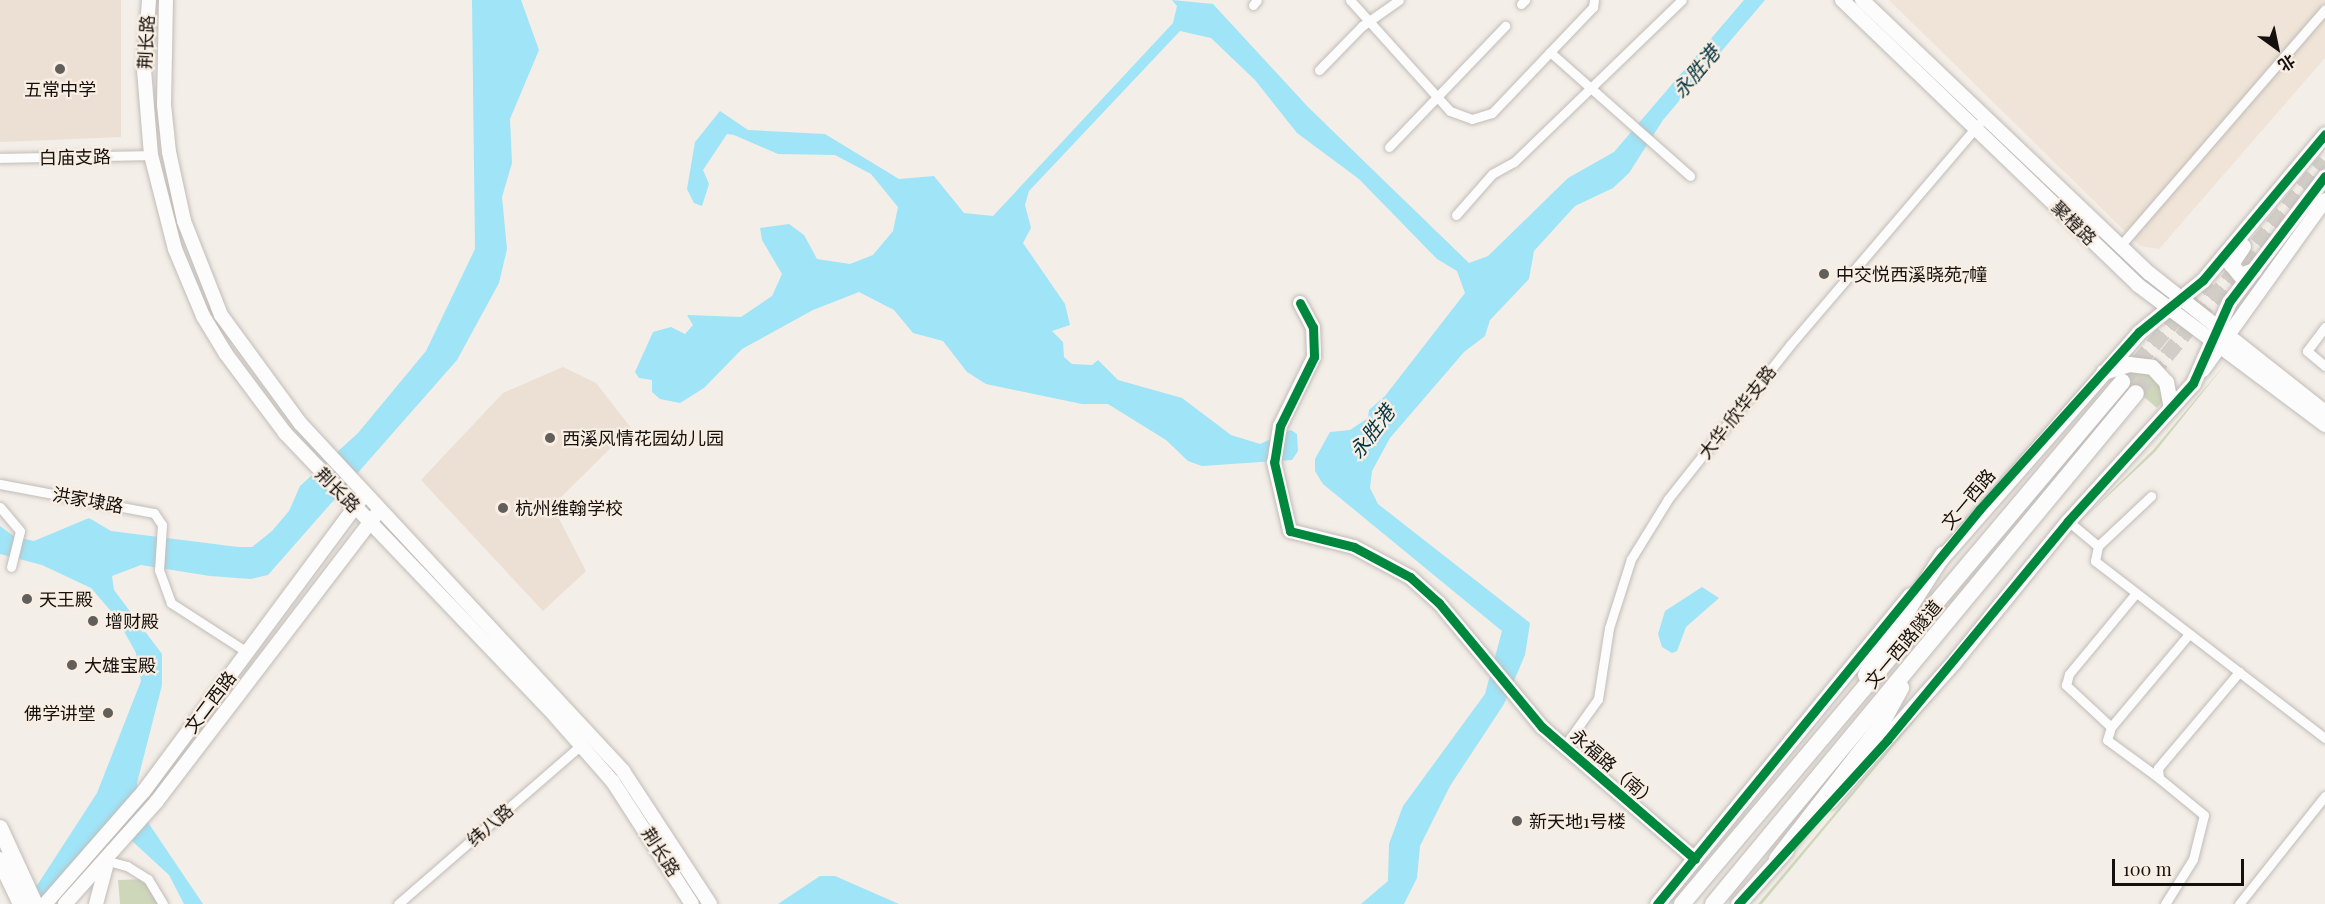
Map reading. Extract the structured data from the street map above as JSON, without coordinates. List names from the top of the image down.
{
  "streets": {
    "highway": ["文一西路隧道"],
    "main road": [
      "荆长路",
      "聚橙路",
      "文一西路",
      "文二西路",
      "永福路（南）"
    ],
    "street": [
      "白庙支路",
      "大华·欣华支路",
      "洪家埭路",
      "纬八路"
    ]
  },
  "crossings": [
    ["荆长路", "白庙支路"],
    ["荆长路", "文二西路"],
    ["荆长路", "纬八路"],
    ["聚橙路", "大华·欣华支路"],
    ["聚橙路", "文一西路"],
    ["大华·欣华支路", "永福路（南）"],
    ["文一西路", "永福路（南）"],
    ["洪家埭路", "文二西路"]
  ],
  "water": ["永胜港"],
  "places": [
    "五常中学",
    "中交悦西溪晓苑7幢",
    "西溪风情花园幼儿园",
    "杭州维翰学校",
    "天王殿",
    "增财殿",
    "大雄宝殿",
    "佛学讲堂",
    "新天地1号楼"
  ],
  "scale_bar": "100 m",
  "north": "bottom right"
}
